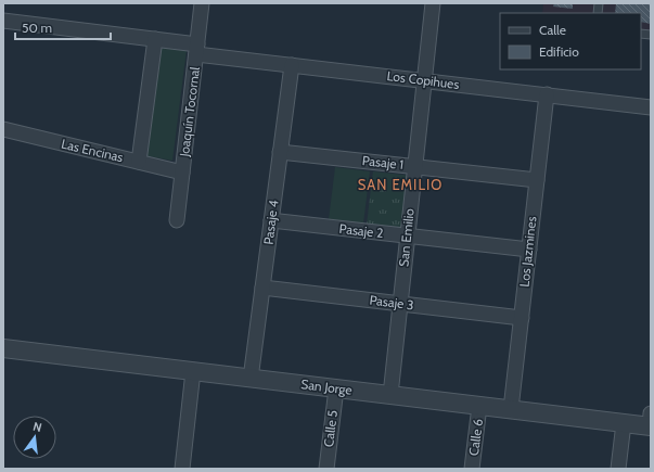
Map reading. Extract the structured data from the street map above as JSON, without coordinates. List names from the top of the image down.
{
  "streets": {
    "street": [
      "Los Copihues",
      "Joaquín Tocornal",
      "Las Encinas",
      "Pasaje 1",
      "Pasaje 4",
      "Pasaje 2",
      "San Emilio",
      "Los Jazmines",
      "Pasaje 3",
      "San Jorge",
      "Calle 5",
      "Calle 6"
    ]
  },
  "crossings": [
    ["Los Copihues", "Joaquín Tocornal"],
    ["Los Copihues", "Pasaje 4"],
    ["Los Copihues", "San Emilio"],
    ["Los Copihues", "Los Jazmines"],
    ["Joaquín Tocornal", "Las Encinas"],
    ["Pasaje 1", "Pasaje 4"],
    ["Pasaje 1", "San Emilio"],
    ["Pasaje 1", "Los Jazmines"],
    ["Pasaje 4", "Pasaje 2"],
    ["Pasaje 4", "Pasaje 3"],
    ["Pasaje 4", "San Jorge"],
    ["Pasaje 2", "San Emilio"],
    ["Pasaje 2", "Los Jazmines"],
    ["San Emilio", "Pasaje 3"],
    ["San Emilio", "San Jorge"],
    ["Los Jazmines", "Pasaje 3"],
    ["Los Jazmines", "San Jorge"],
    ["San Jorge", "Calle 5"],
    ["San Jorge", "Calle 6"]
  ],
  "districts": ["SAN EMILIO"],
  "legend": ["Calle", "Edificio"],
  "scale_bar": "50 m",
  "north": "top"
}
